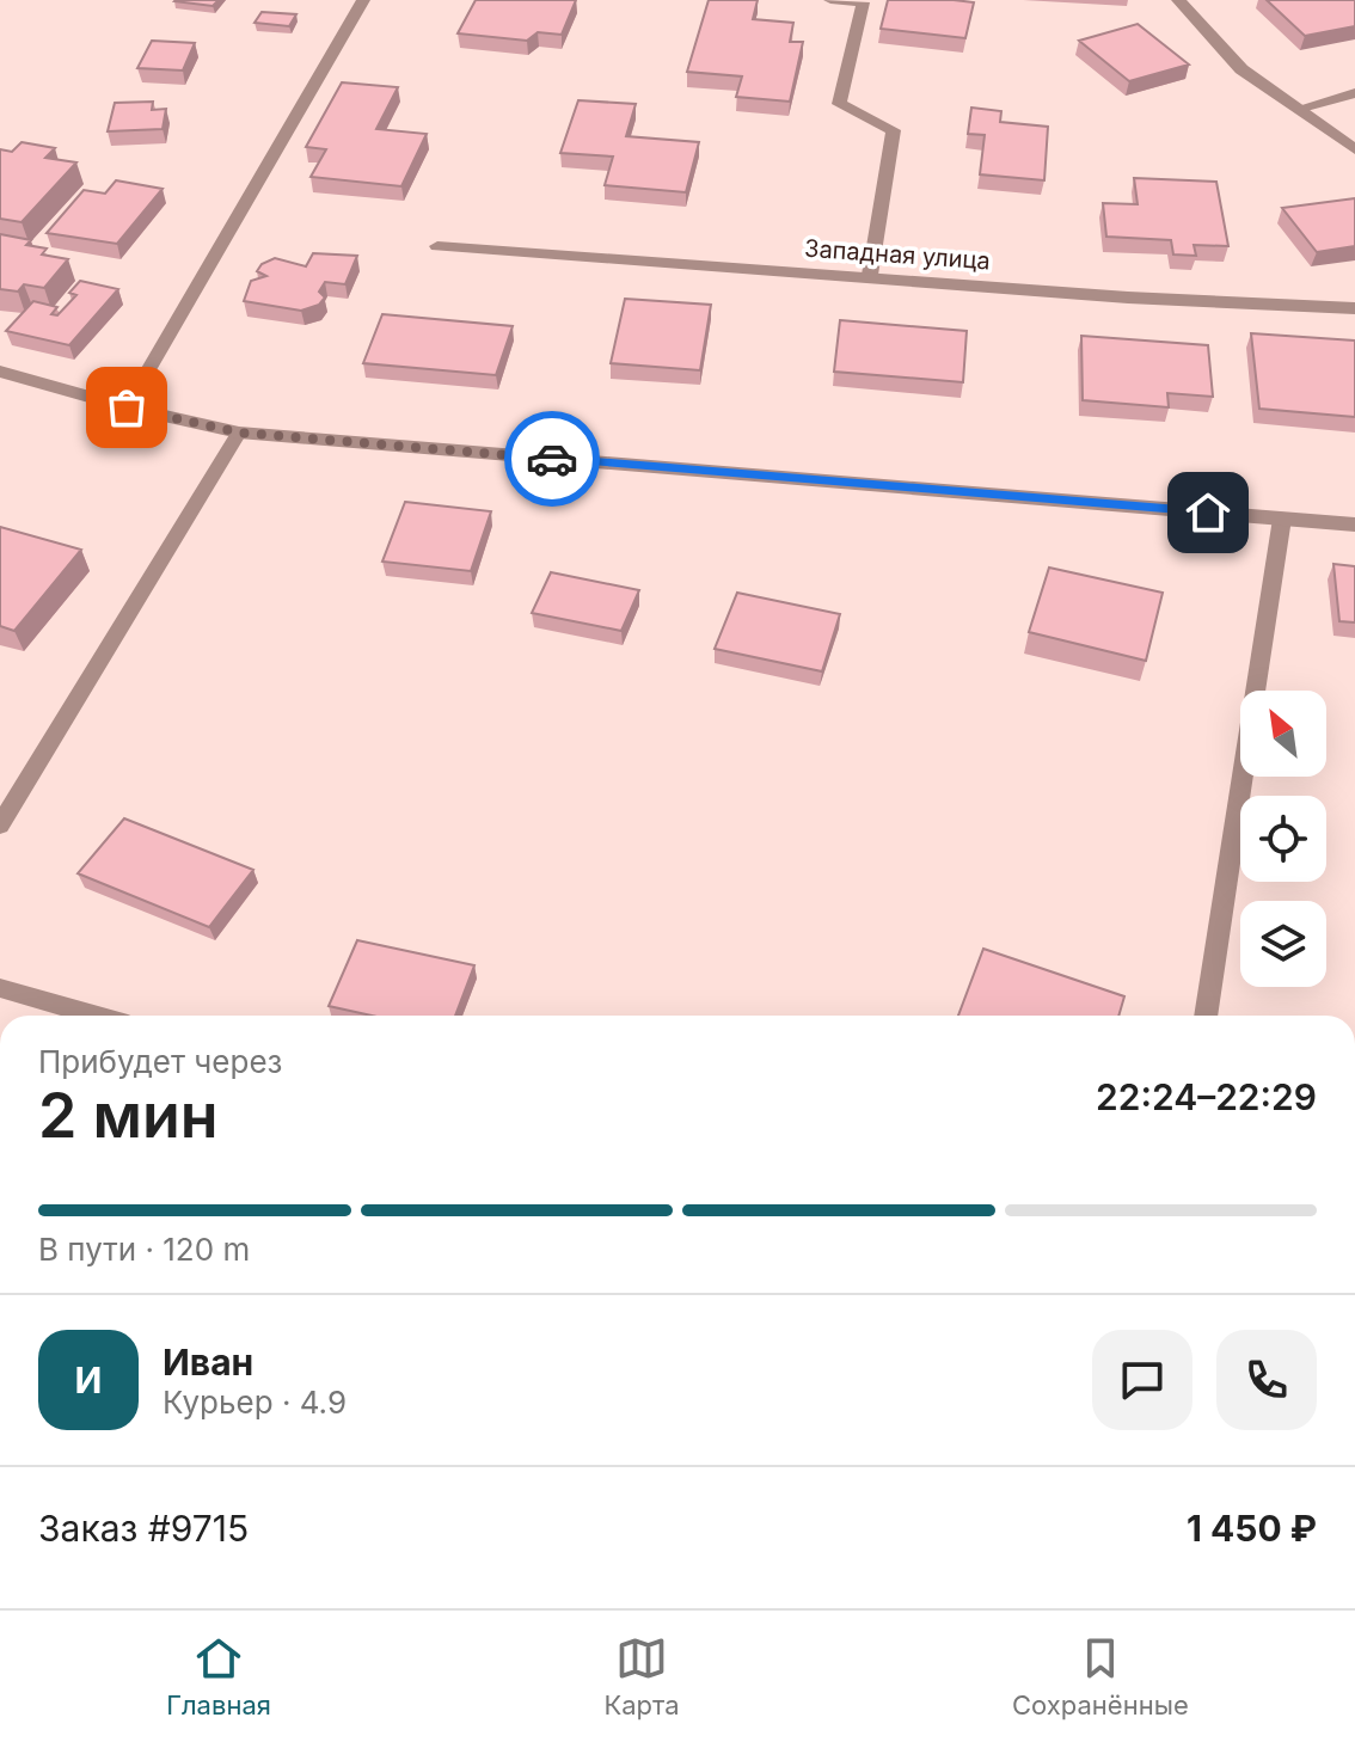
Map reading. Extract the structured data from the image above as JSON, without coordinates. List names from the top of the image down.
{
  "streets": {
    "street": ["Западная улица"]
  },
  "north": "top left",
  "page": {
    "heading": ["2 мин", "Прибудет через", "22:24–22:29"],
    "panel": [
      "Иван",
      "Курьер · 4.9",
      "Заказ #9715",
      "1 450 ₽"
    ],
    "bar": "В пути · 120 m",
    "round": "И",
    "tabs": ["Главная", "Карта", "Сохранённые"]
  }
}
